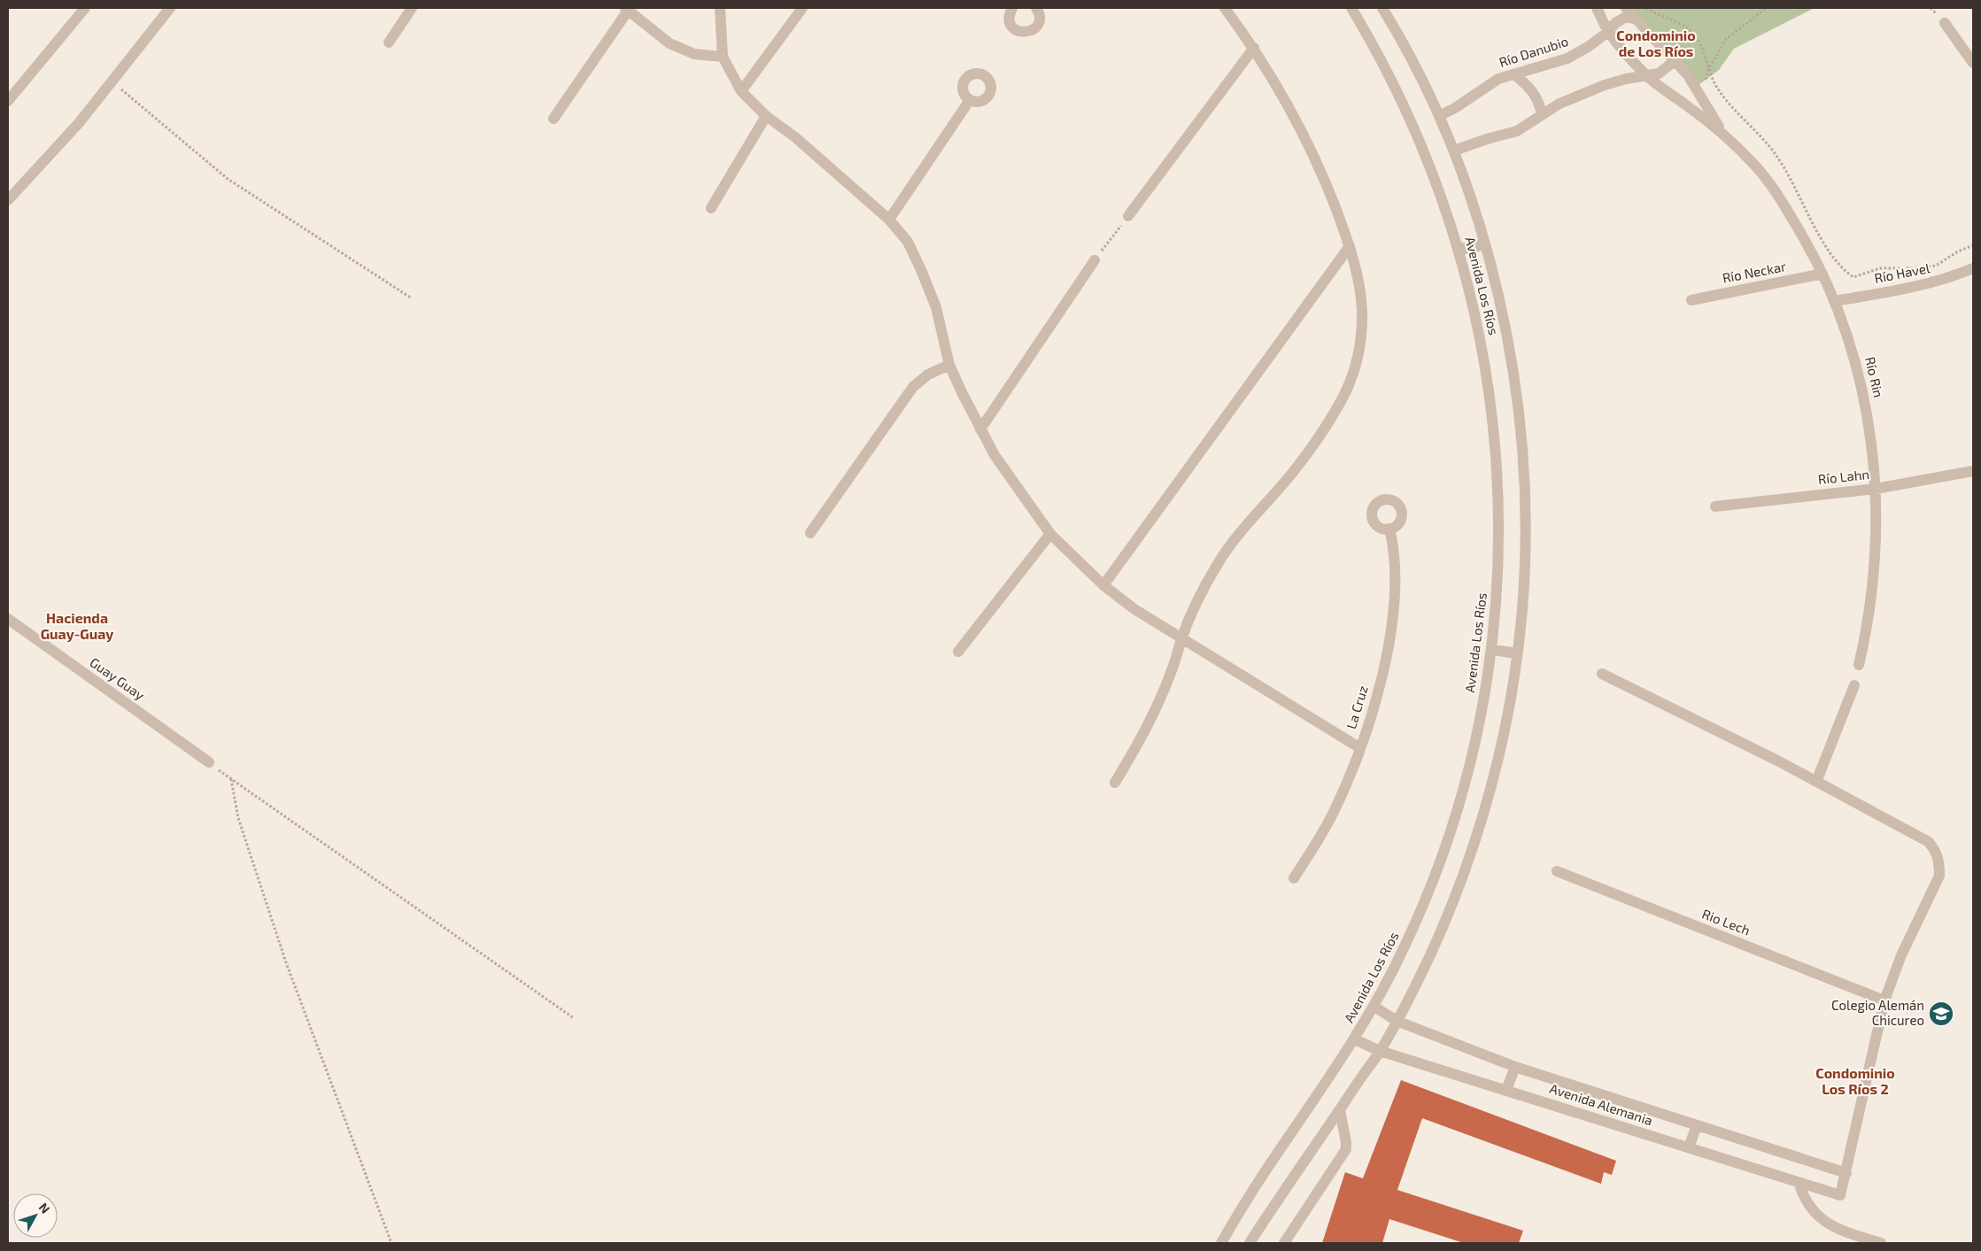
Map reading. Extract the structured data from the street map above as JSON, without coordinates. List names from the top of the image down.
{
  "streets": {
    "street": [
      "Río Danubio",
      "Río Neckar",
      "Río Havel",
      "Avenida Los Ríos",
      "Río Rin",
      "Río Lahn",
      "Guay Guay",
      "La Cruz",
      "Rio Lech",
      "Avenida Alemania"
    ]
  },
  "crossings": [
    ["Río Danubio", "Avenida Los Ríos"],
    ["Río Danubio", "Río Rin"],
    ["Río Neckar", "Río Rin"],
    ["Río Havel", "Río Rin"],
    ["Avenida Los Ríos", "Avenida Alemania"],
    ["Río Rin", "Río Lahn"]
  ],
  "districts": ["Condominio de Los Ríos", "Hacienda Guay-Guay", "Condominio Los Ríos 2"],
  "places": {
    "school or university": ["Colegio Alemán Chicureo"]
  },
  "north": "top right"
}
